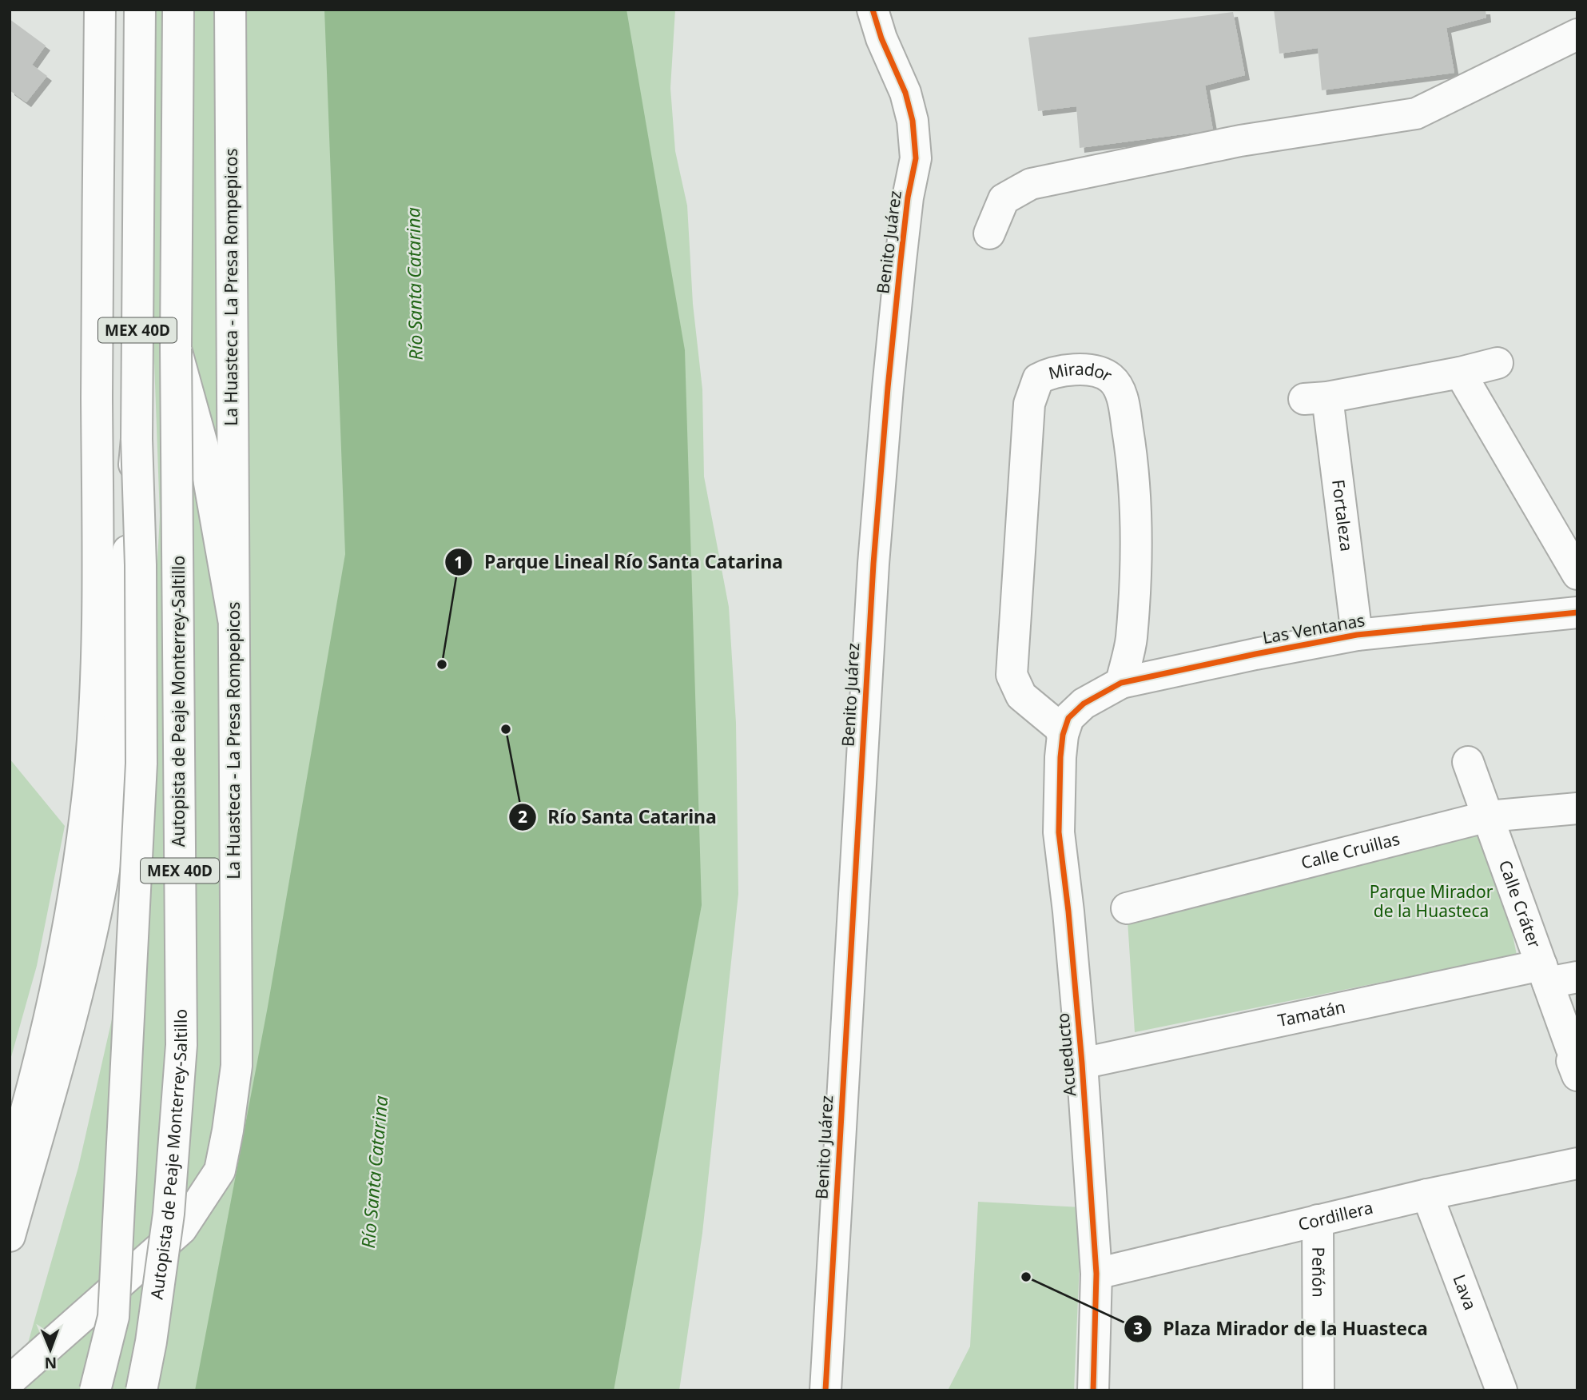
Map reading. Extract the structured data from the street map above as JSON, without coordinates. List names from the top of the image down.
{
  "streets": {
    "main road": [
      "Benito Juárez",
      "La Huasteca - La Presa Rompepicos",
      "MEX 40D",
      "Mirador",
      "Fortaleza",
      "Las Ventanas",
      "Autopista de Peaje Monterrey-Saltillo",
      "Calle Cruillas",
      "Calle Cráter",
      "Tamatán",
      "Acueducto",
      "Cordillera",
      "Peñón",
      "Lava"
    ]
  },
  "crossings": [
    ["Mirador", "Las Ventanas"],
    ["Mirador", "Acueducto"],
    ["Fortaleza", "Las Ventanas"],
    ["Las Ventanas", "Acueducto"],
    ["Calle Cruillas", "Calle Cráter"],
    ["Calle Cráter", "Tamatán"],
    ["Tamatán", "Acueducto"],
    ["Acueducto", "Cordillera"],
    ["Cordillera", "Peñón"],
    ["Cordillera", "Lava"]
  ],
  "water": ["Río Santa Catarina"],
  "parks": ["Parque Mirador de la Huasteca"],
  "places": ["Parque Lineal Río Santa Catarina", "Río Santa Catarina", "Plaza Mirador de la Huasteca"],
  "north": "bottom"
}
